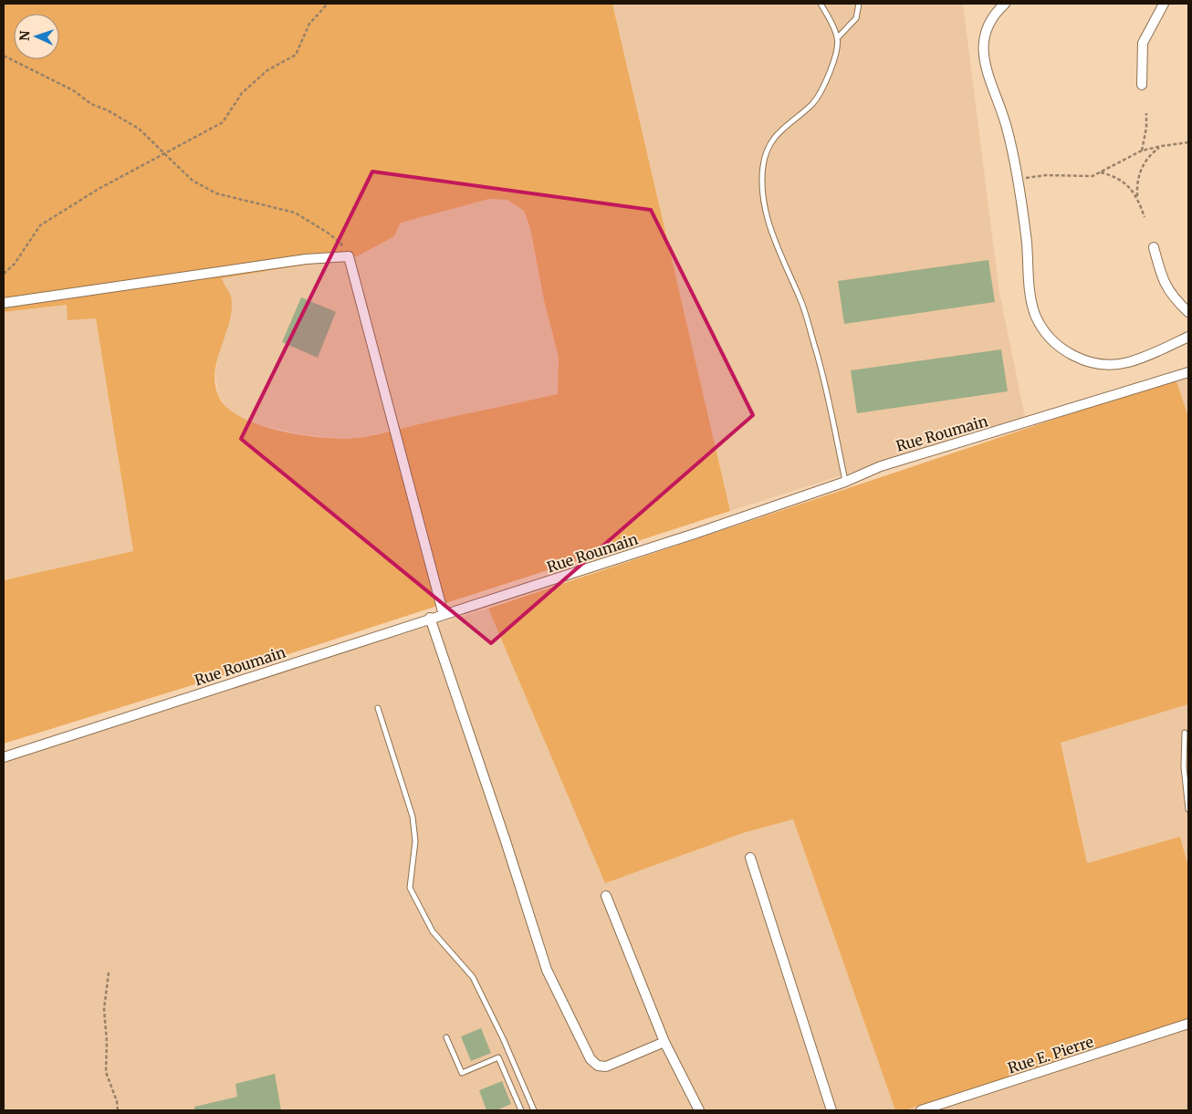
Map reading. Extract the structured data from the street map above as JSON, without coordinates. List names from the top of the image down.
{
  "streets": {
    "street": ["Rue Roumain", "Rue E. Pierre"]
  },
  "north": "left"
}
